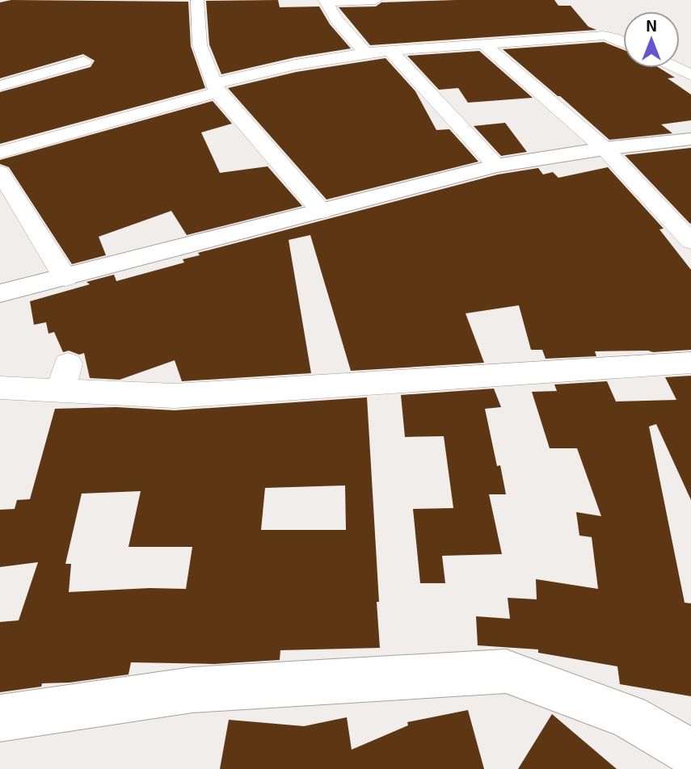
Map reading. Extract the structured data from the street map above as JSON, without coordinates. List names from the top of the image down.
{
  "north": "top"
}
